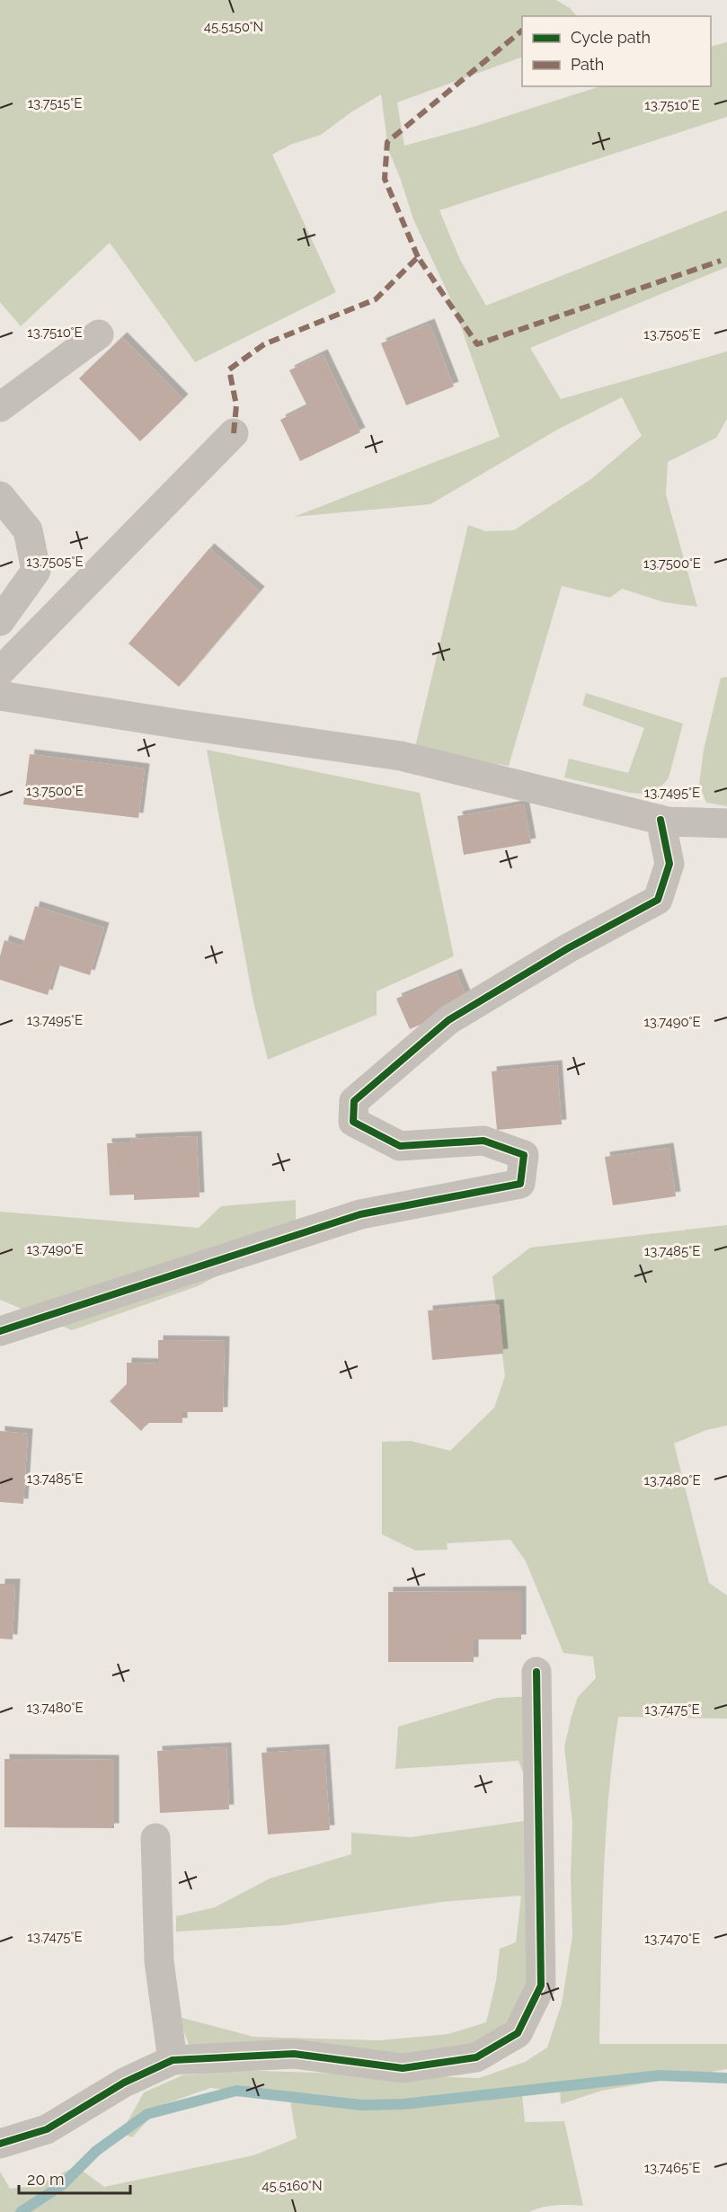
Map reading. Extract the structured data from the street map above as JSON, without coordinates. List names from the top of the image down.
{
  "legend": ["Cycle path", "Path"],
  "scale_bar": "20 m",
  "coordinates": [
    "45.5150°N",
    "13.7515°E",
    "13.7510°E",
    "13.7505°E",
    "13.7500°E",
    "13.7495°E",
    "13.7490°E",
    "13.7485°E",
    "13.7480°E",
    "13.7475°E",
    "13.7470°E",
    "13.7465°E",
    "45.5160°N"
  ]
}
